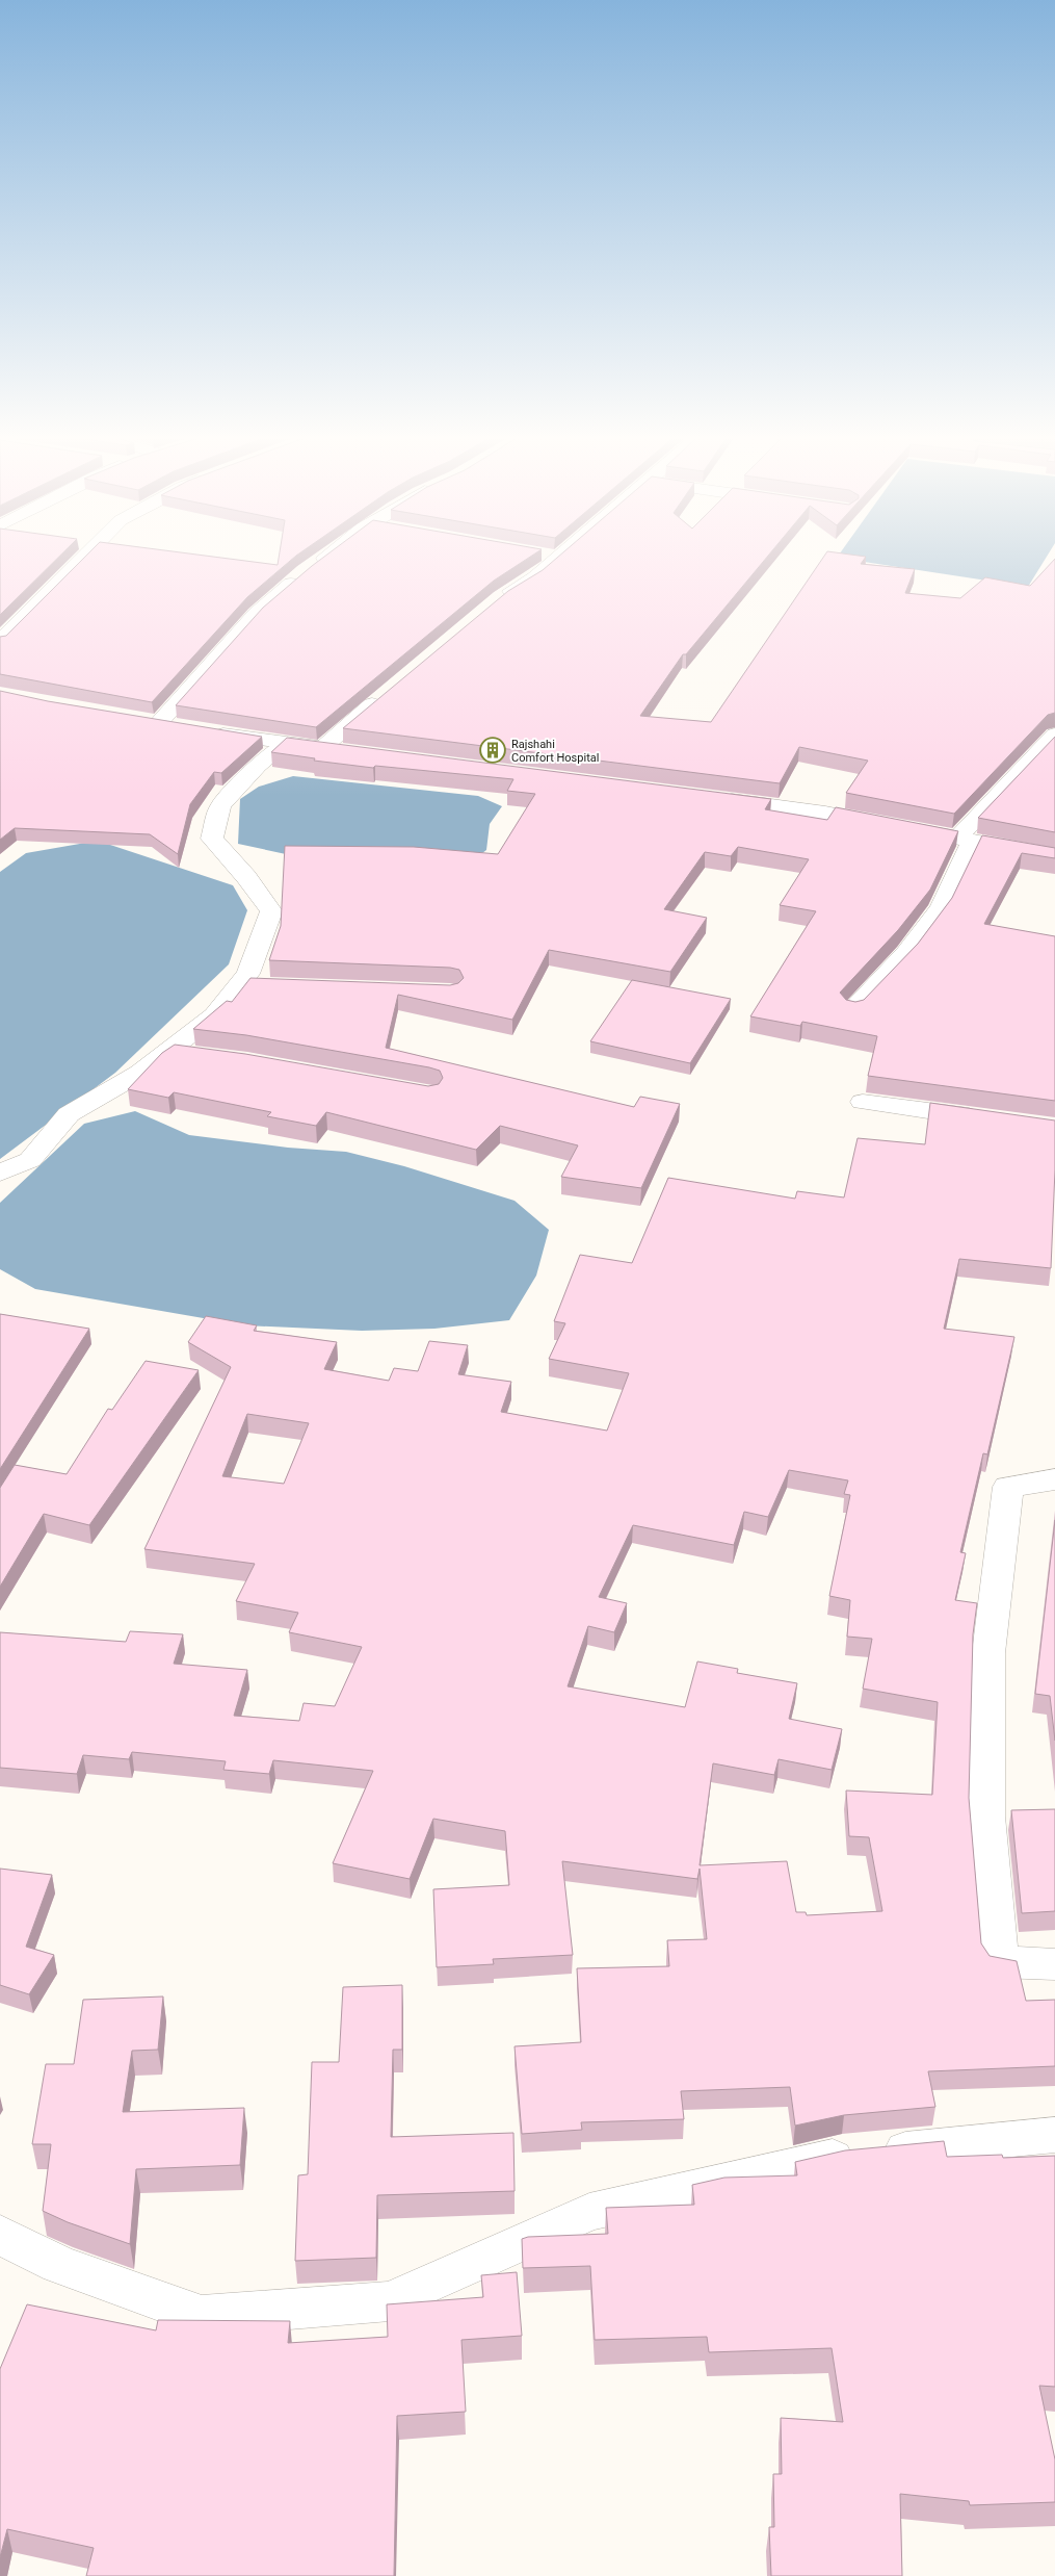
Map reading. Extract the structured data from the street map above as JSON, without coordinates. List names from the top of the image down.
{
  "places": {
    "building": ["Rajshahi Comfort Hospital"]
  }
}
